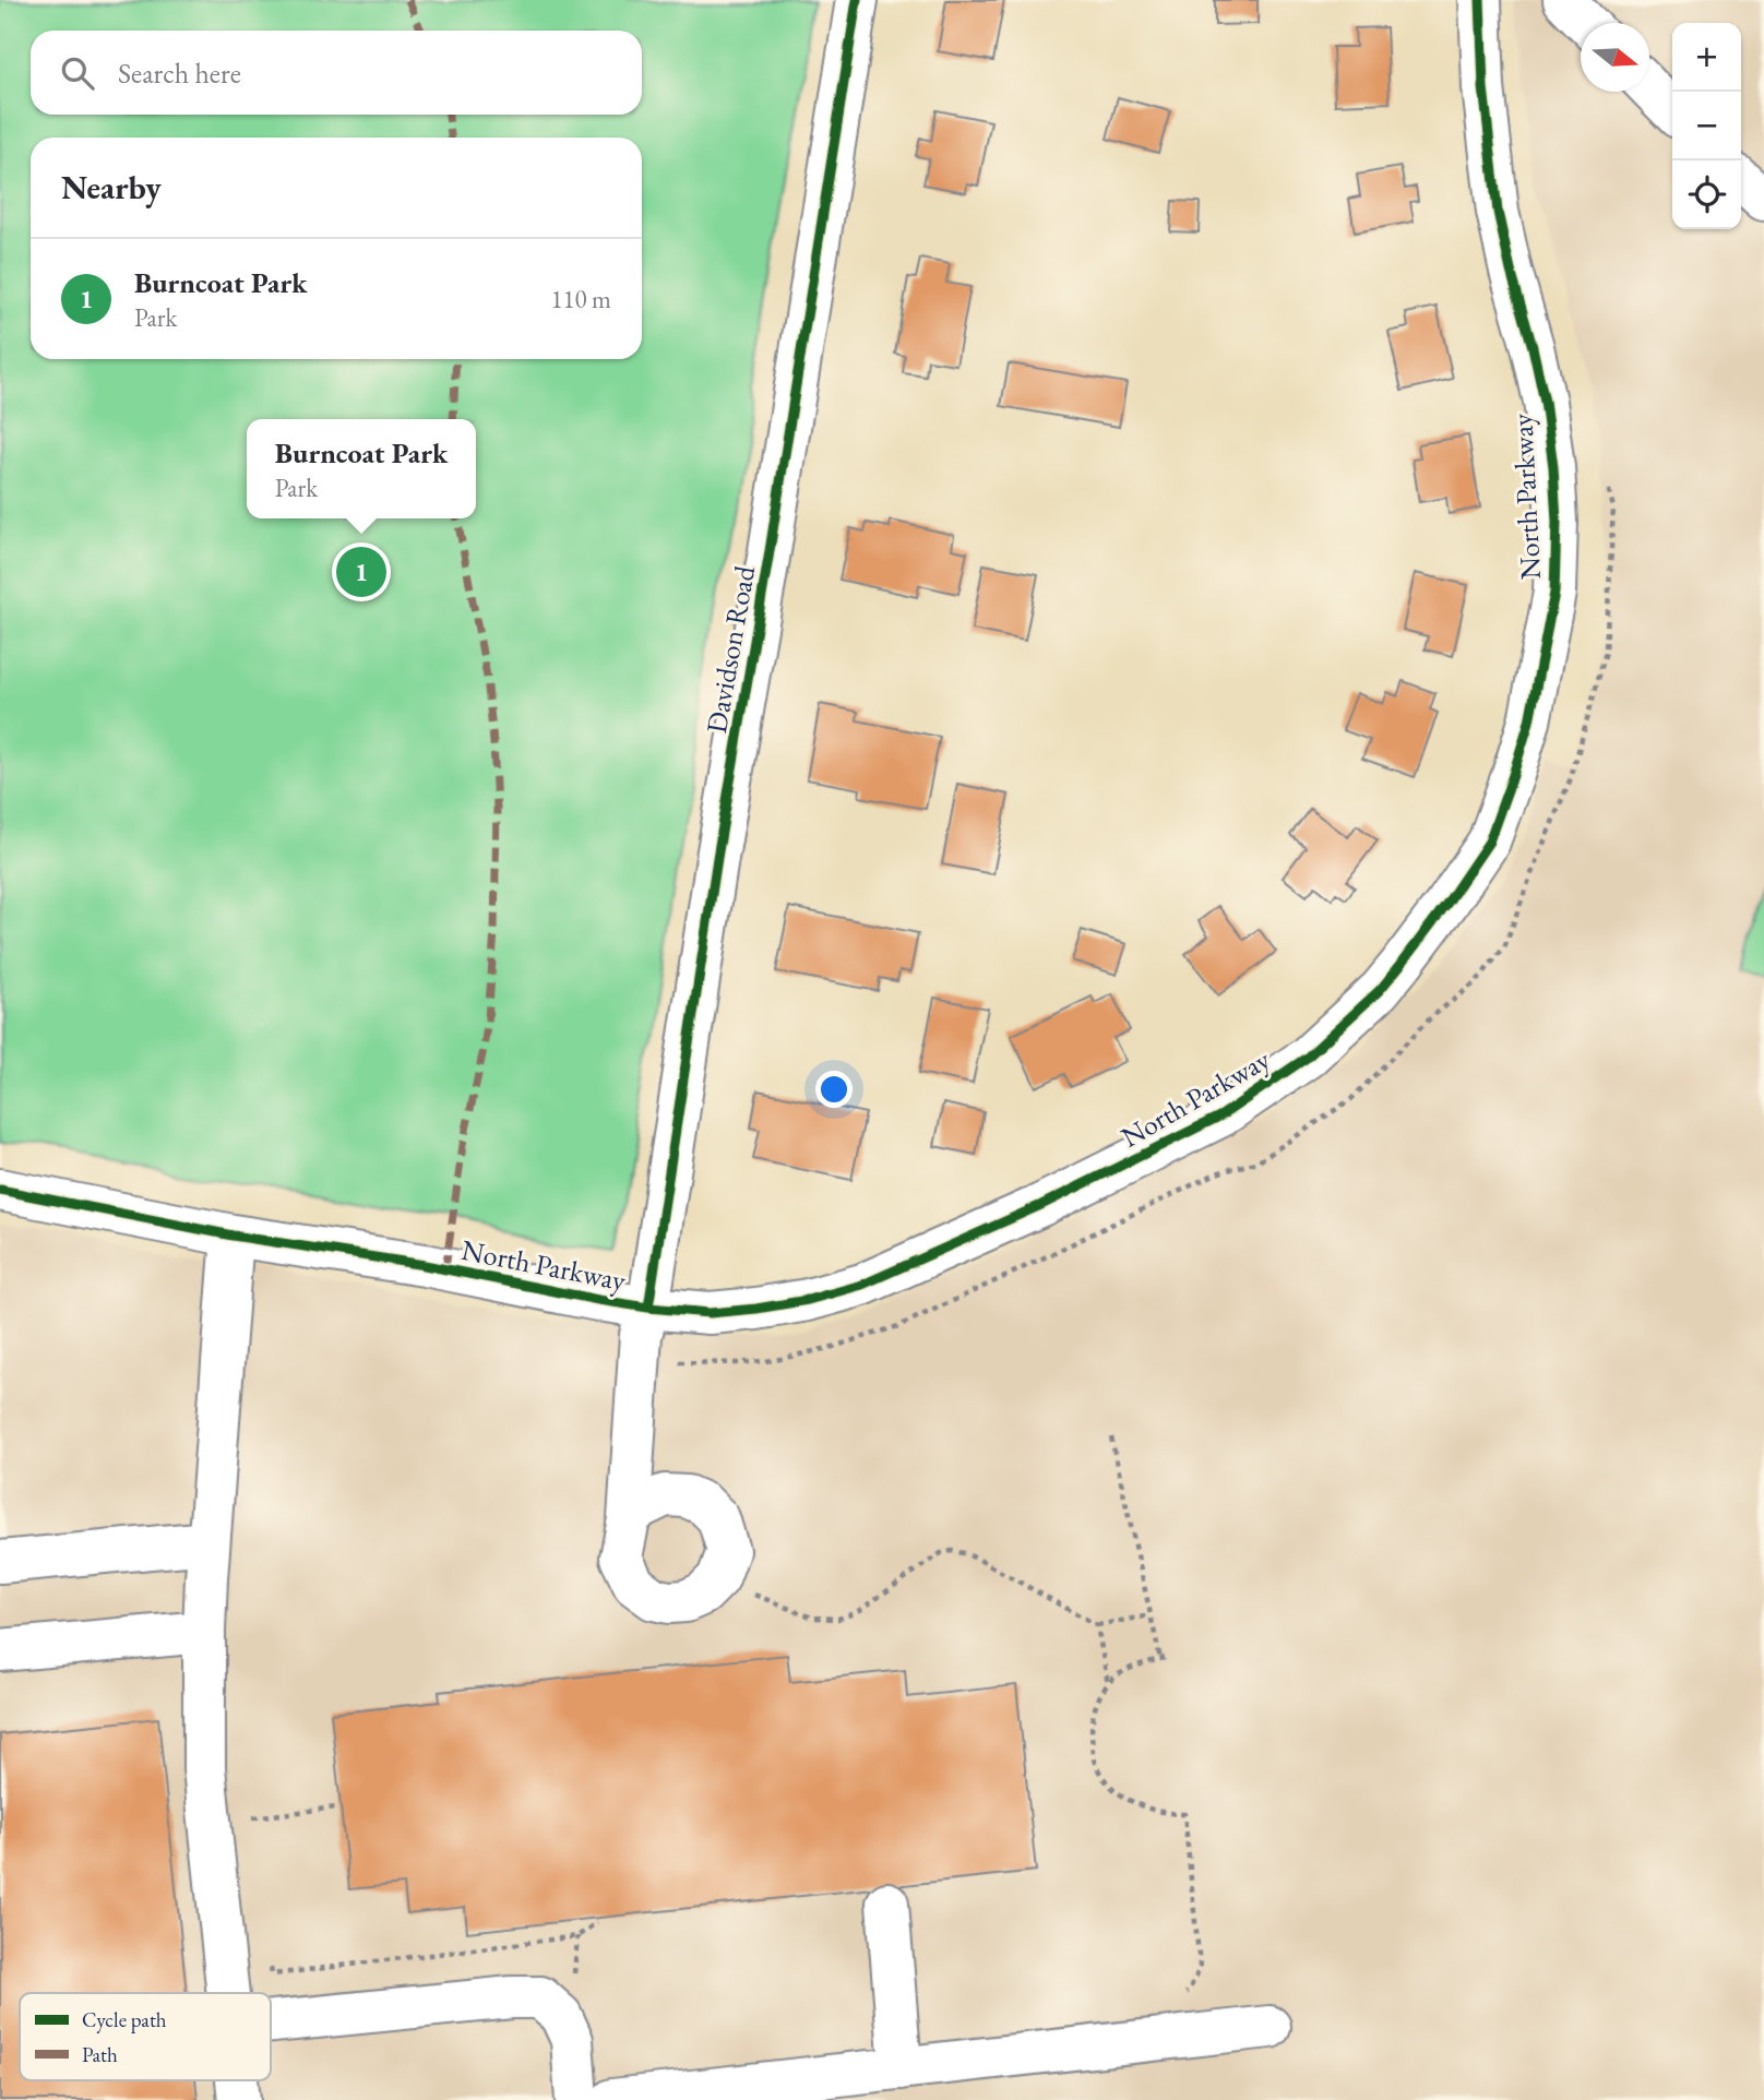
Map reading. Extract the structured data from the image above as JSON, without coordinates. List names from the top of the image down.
{
  "streets": {
    "street": ["North Parkway", "Davidson Road"]
  },
  "crossings": [
    ["North Parkway", "Davidson Road"]
  ],
  "legend": ["Cycle path", "Path"],
  "north": "right",
  "page": {
    "map_buttons": ["+", "−"],
    "search": "Search here",
    "heading": "Nearby",
    "list": [
      {
        "mark": "1",
        "name": "Burncoat Park",
        "note": "Park",
        "value": "110 m"
      }
    ],
    "popup": ["Burncoat Park", "Park"],
    "pins": "1"
  }
}
